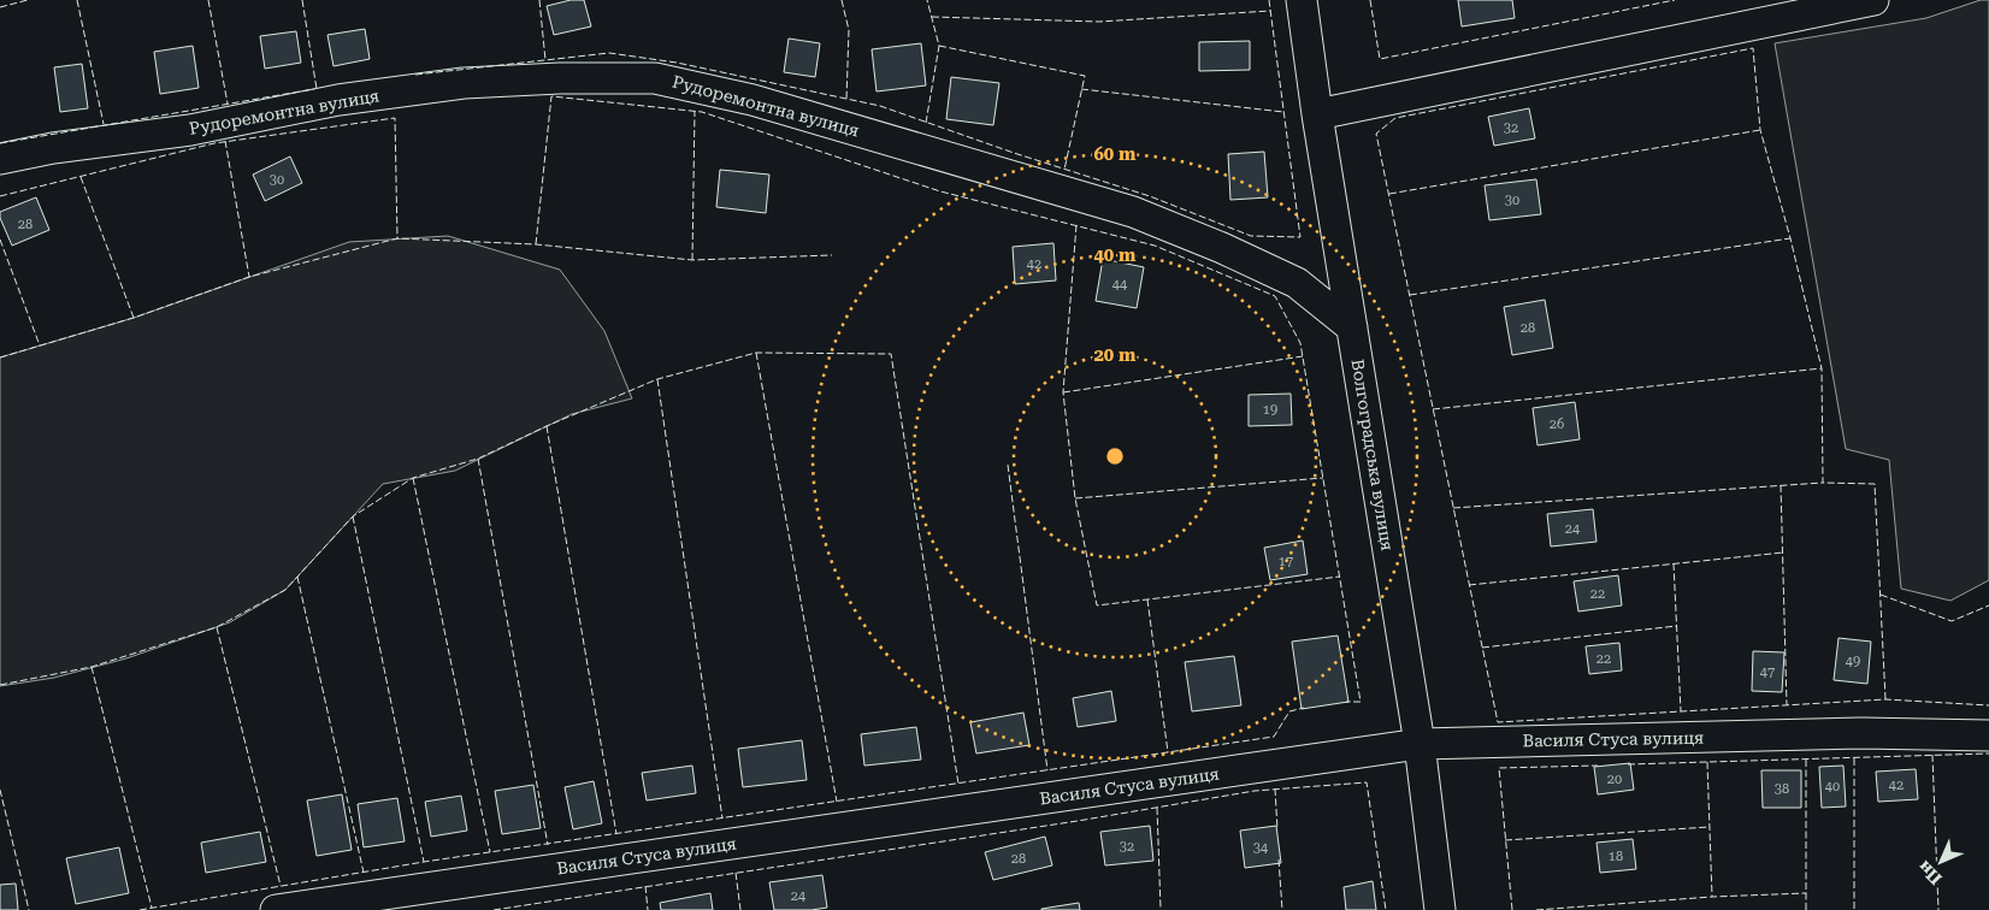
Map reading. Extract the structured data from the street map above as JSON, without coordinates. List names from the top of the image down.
{
  "streets": {
    "street": ["Рудоремонтна вулиця", "Волгоградська вулиця", "Василя Стуса вулиця"]
  },
  "crossings": [
    ["Рудоремонтна вулиця", "Волгоградська вулиця"],
    ["Волгоградська вулиця", "Василя Стуса вулиця"]
  ],
  "house_numbers": [
    "32",
    "30",
    "30",
    "28",
    "42",
    "44",
    "28",
    "19",
    "26",
    "24",
    "17",
    "22",
    "22",
    "49",
    "47",
    "20",
    "42",
    "40",
    "38",
    "32",
    "34",
    "18",
    "28",
    "24"
  ],
  "north": "bottom left",
  "rings": ["60 m", "40 m", "20 m"]
}
